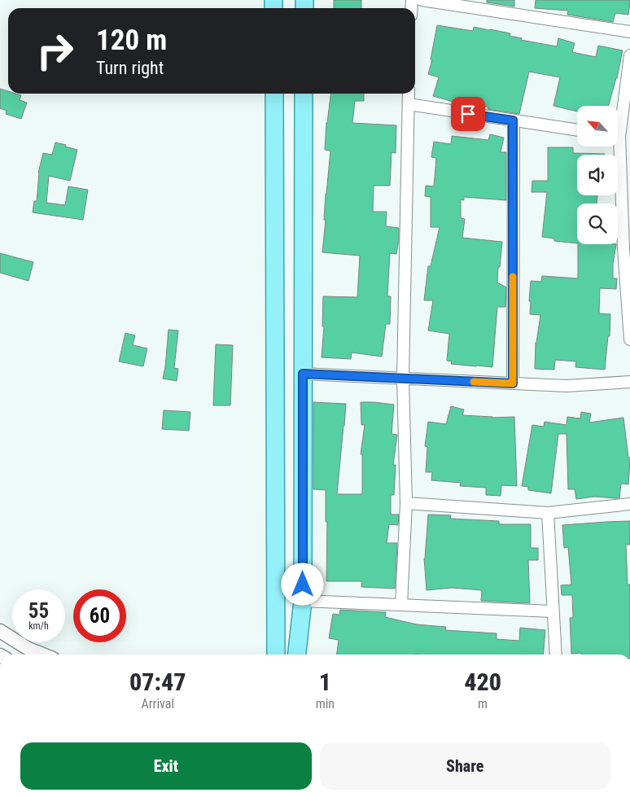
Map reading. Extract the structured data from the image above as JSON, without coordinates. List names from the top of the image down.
{
  "north": "top left",
  "page": {
    "turn": ["120 m", "Turn right"],
    "speed": "55 km/h",
    "limit": "60",
    "eta": [
      "07:47",
      "Arrival",
      "1",
      "min",
      "420",
      "m"
    ],
    "buttons": ["Exit", "Share"]
  }
}
